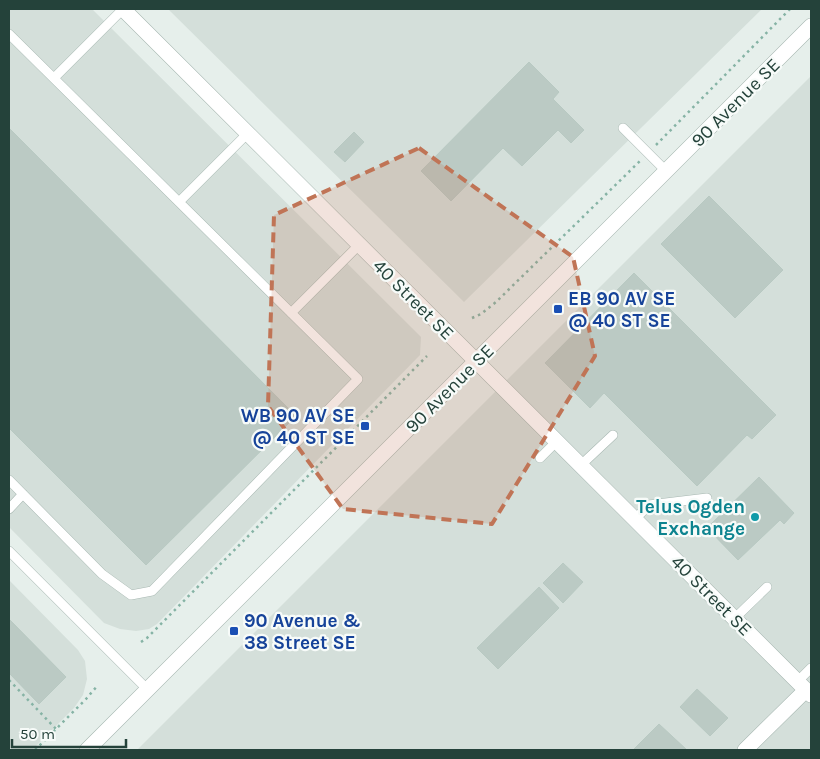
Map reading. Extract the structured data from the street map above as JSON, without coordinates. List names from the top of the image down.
{
  "streets": {
    "street": ["90 Avenue SE", "40 Street SE"]
  },
  "crossings": [
    ["90 Avenue SE", "40 Street SE"]
  ],
  "places": {
    "transit": ["EB 90 AV SE @ 40 ST SE", "WB 90 AV SE @ 40 ST SE", "90 Avenue & 38 Street SE"],
    "other": ["Telus Ogden Exchange"]
  },
  "scale_bar": "50 m"
}
